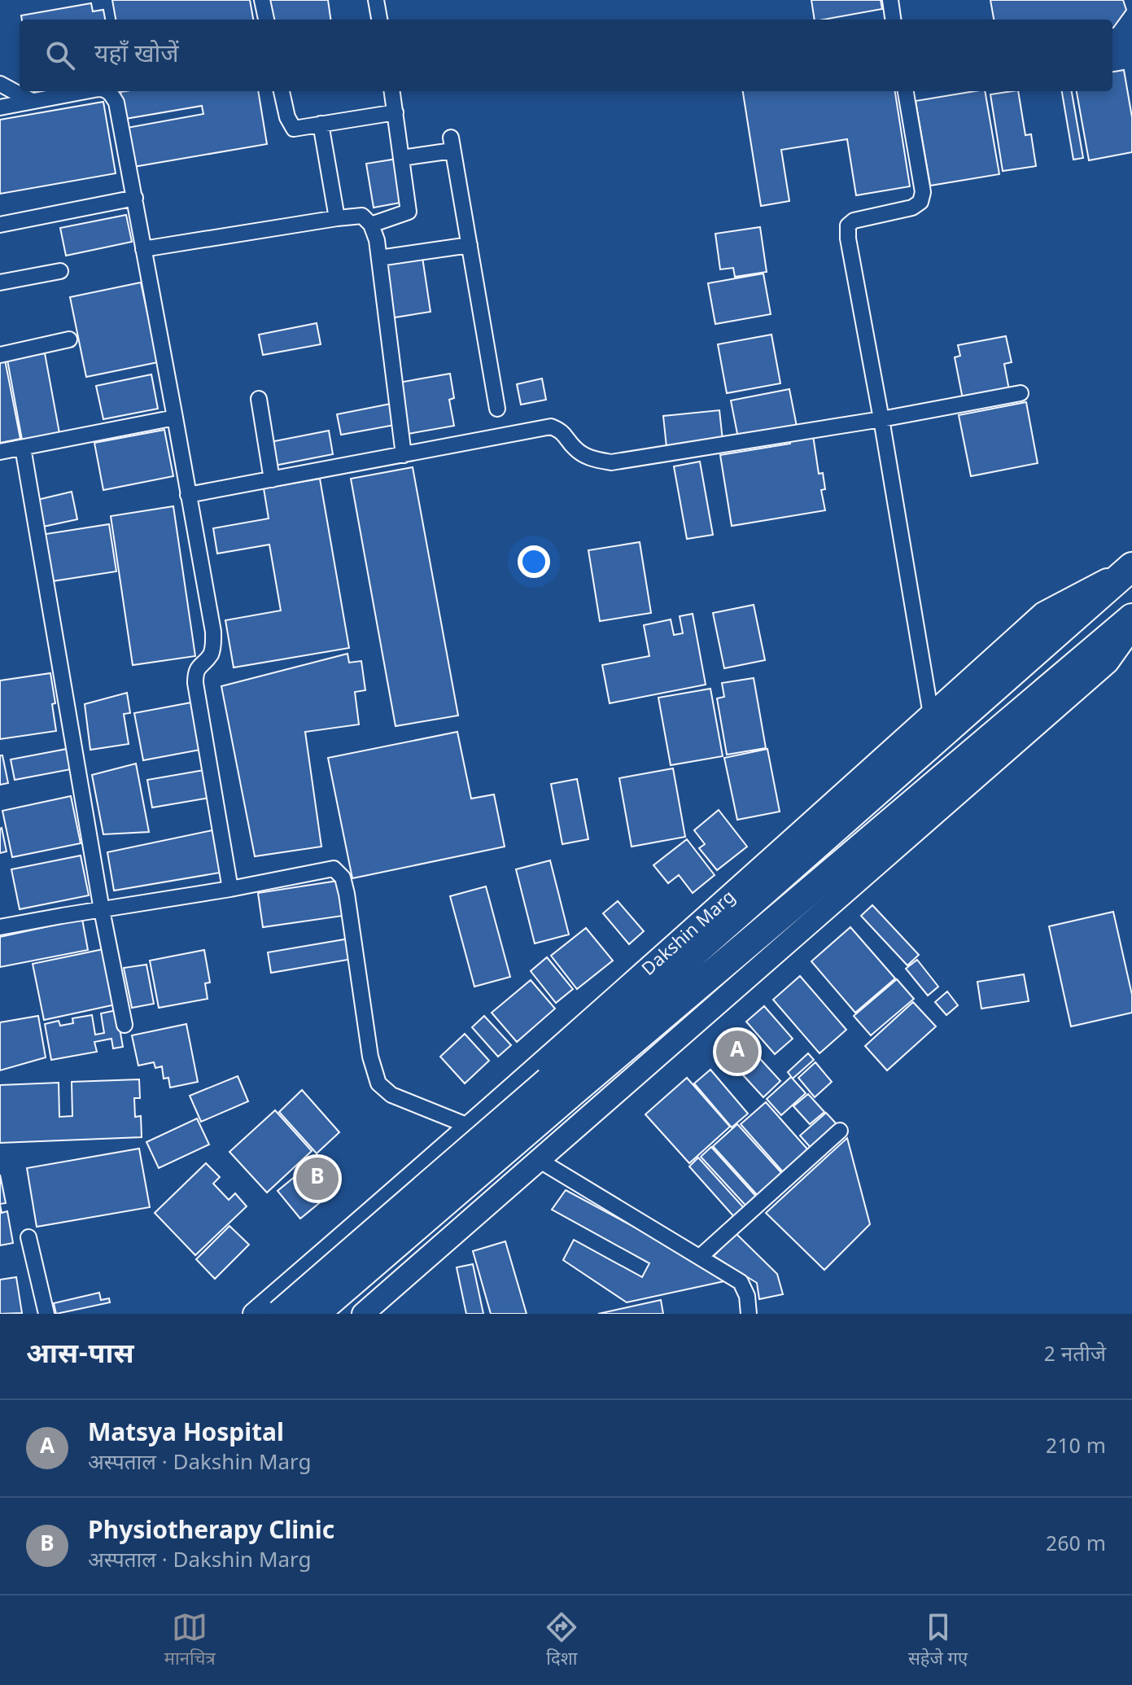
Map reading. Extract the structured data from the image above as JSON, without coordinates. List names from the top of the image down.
{
  "streets": {
    "highway": ["Dakshin Marg"]
  },
  "page": {
    "search": "यहाँ खोजें",
    "pins": ["A", "B"],
    "heading": ["आस-पास", "2 नतीजे"],
    "list": [
      {
        "mark": "A",
        "name": "Matsya Hospital",
        "note": "अस्पताल · Dakshin Marg",
        "value": "210 m"
      },
      {
        "mark": "B",
        "name": "Physiotherapy Clinic",
        "note": "अस्पताल · Dakshin Marg",
        "value": "260 m"
      }
    ],
    "nav": ["मानचित्र", "दिशा", "सहेजे गए"]
  }
}
